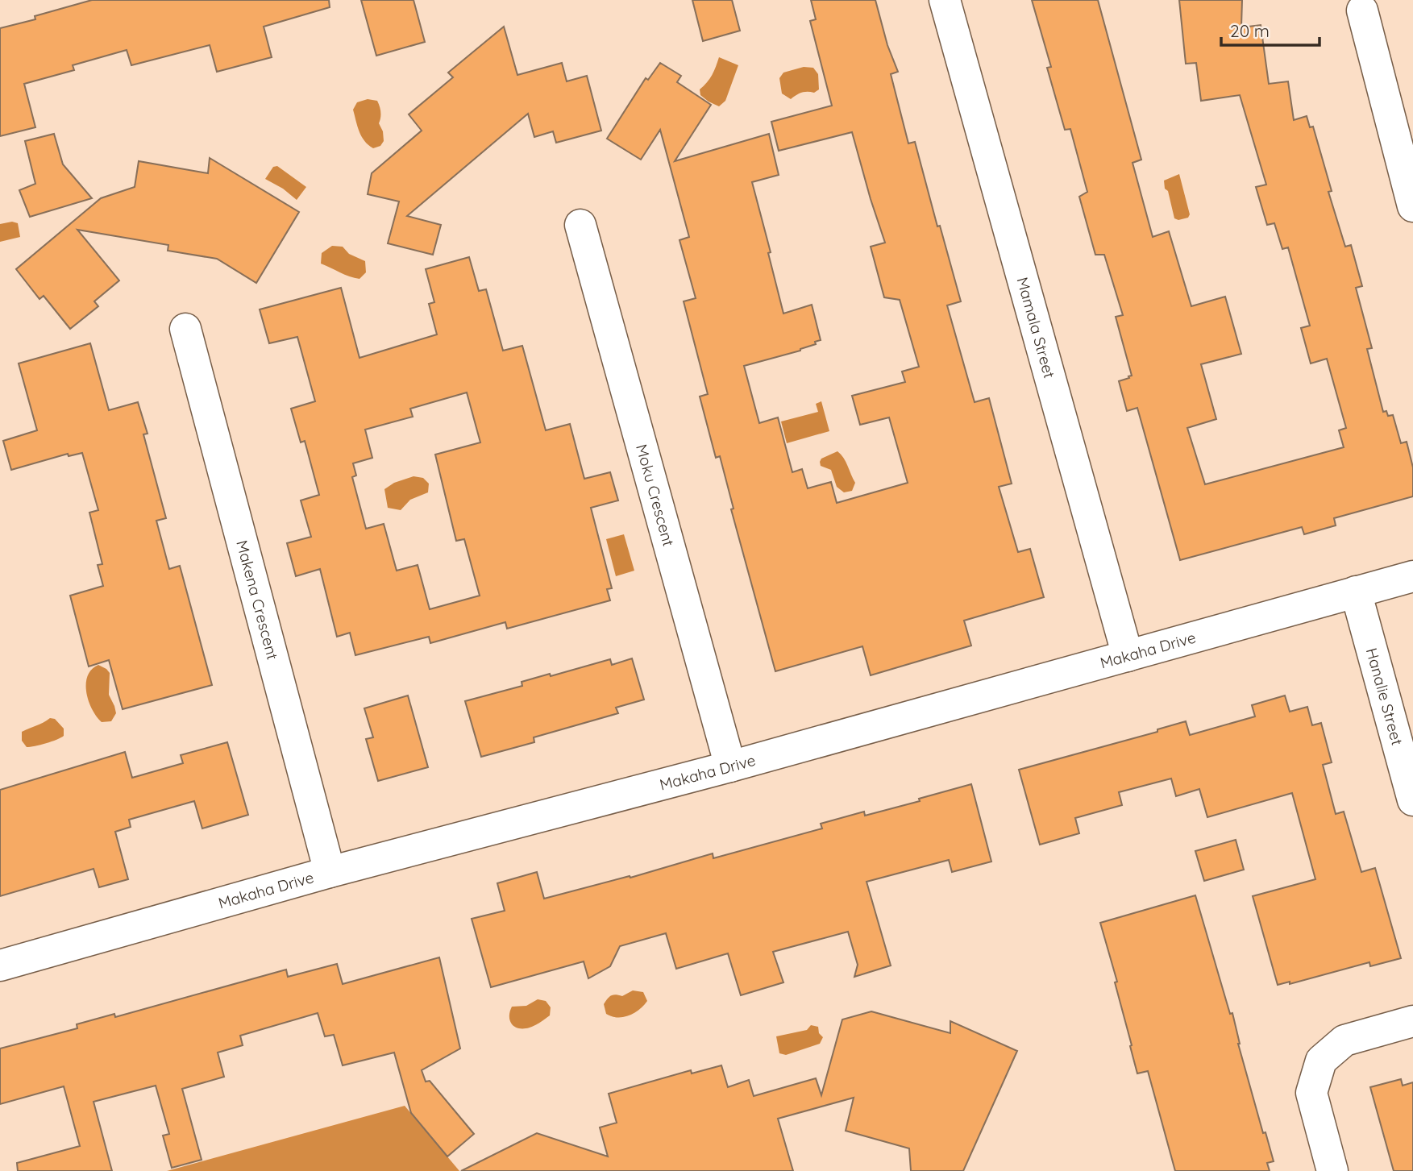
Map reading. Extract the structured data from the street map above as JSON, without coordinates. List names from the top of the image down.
{
  "streets": {
    "street": [
      "Mamala Street",
      "Moku Crescent",
      "Makena Crescent",
      "Makaha Drive",
      "Hanalie Street"
    ]
  },
  "crossings": [
    ["Mamala Street", "Makaha Drive"],
    ["Moku Crescent", "Makaha Drive"],
    ["Makena Crescent", "Makaha Drive"],
    ["Makaha Drive", "Hanalie Street"]
  ],
  "scale_bar": "20 m"
}
